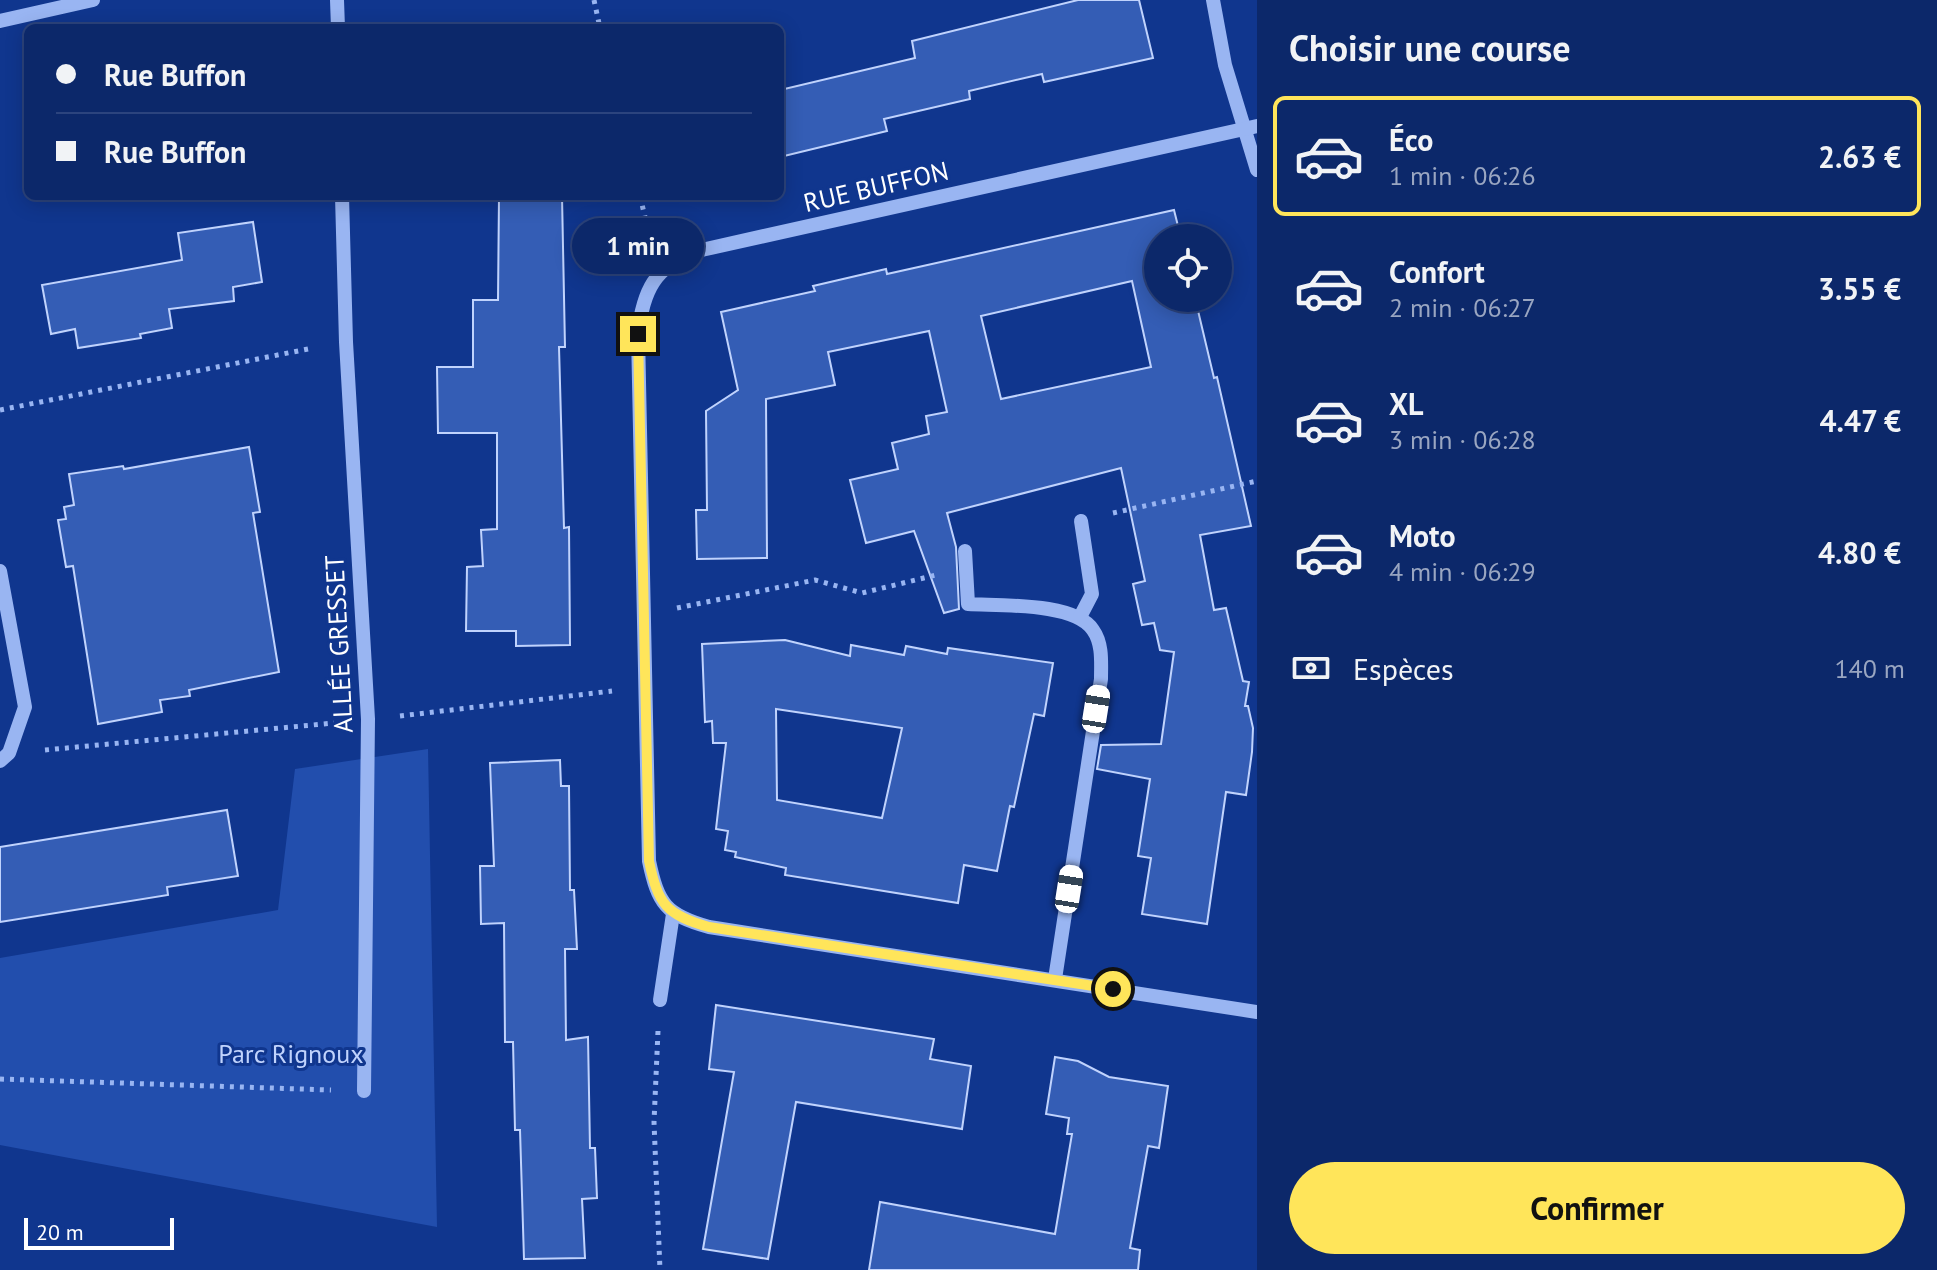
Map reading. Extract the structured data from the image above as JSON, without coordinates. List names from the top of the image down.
{
  "streets": {
    "street": ["RUE BUFFON", "ALLÉE GRESSET"]
  },
  "parks": ["Parc Rignoux"],
  "scale_bar": "20 m",
  "page": {
    "heading": "Choisir une course",
    "banner": ["Rue Buffon", "Rue Buffon"],
    "list": [
      {
        "name": "Éco",
        "note": "1 min · 06:26",
        "value": "2.63 €"
      },
      {
        "name": "Confort",
        "note": "2 min · 06:27",
        "value": "3.55 €"
      },
      {
        "name": "XL",
        "note": "3 min · 06:28",
        "value": "4.47 €"
      },
      {
        "name": "Moto",
        "note": "4 min · 06:29",
        "value": "4.80 €"
      }
    ],
    "bubble": "1 min",
    "pay": ["Espèces", "140 m"],
    "buttons": "Confirmer",
    "scale": "20 m"
  }
}
